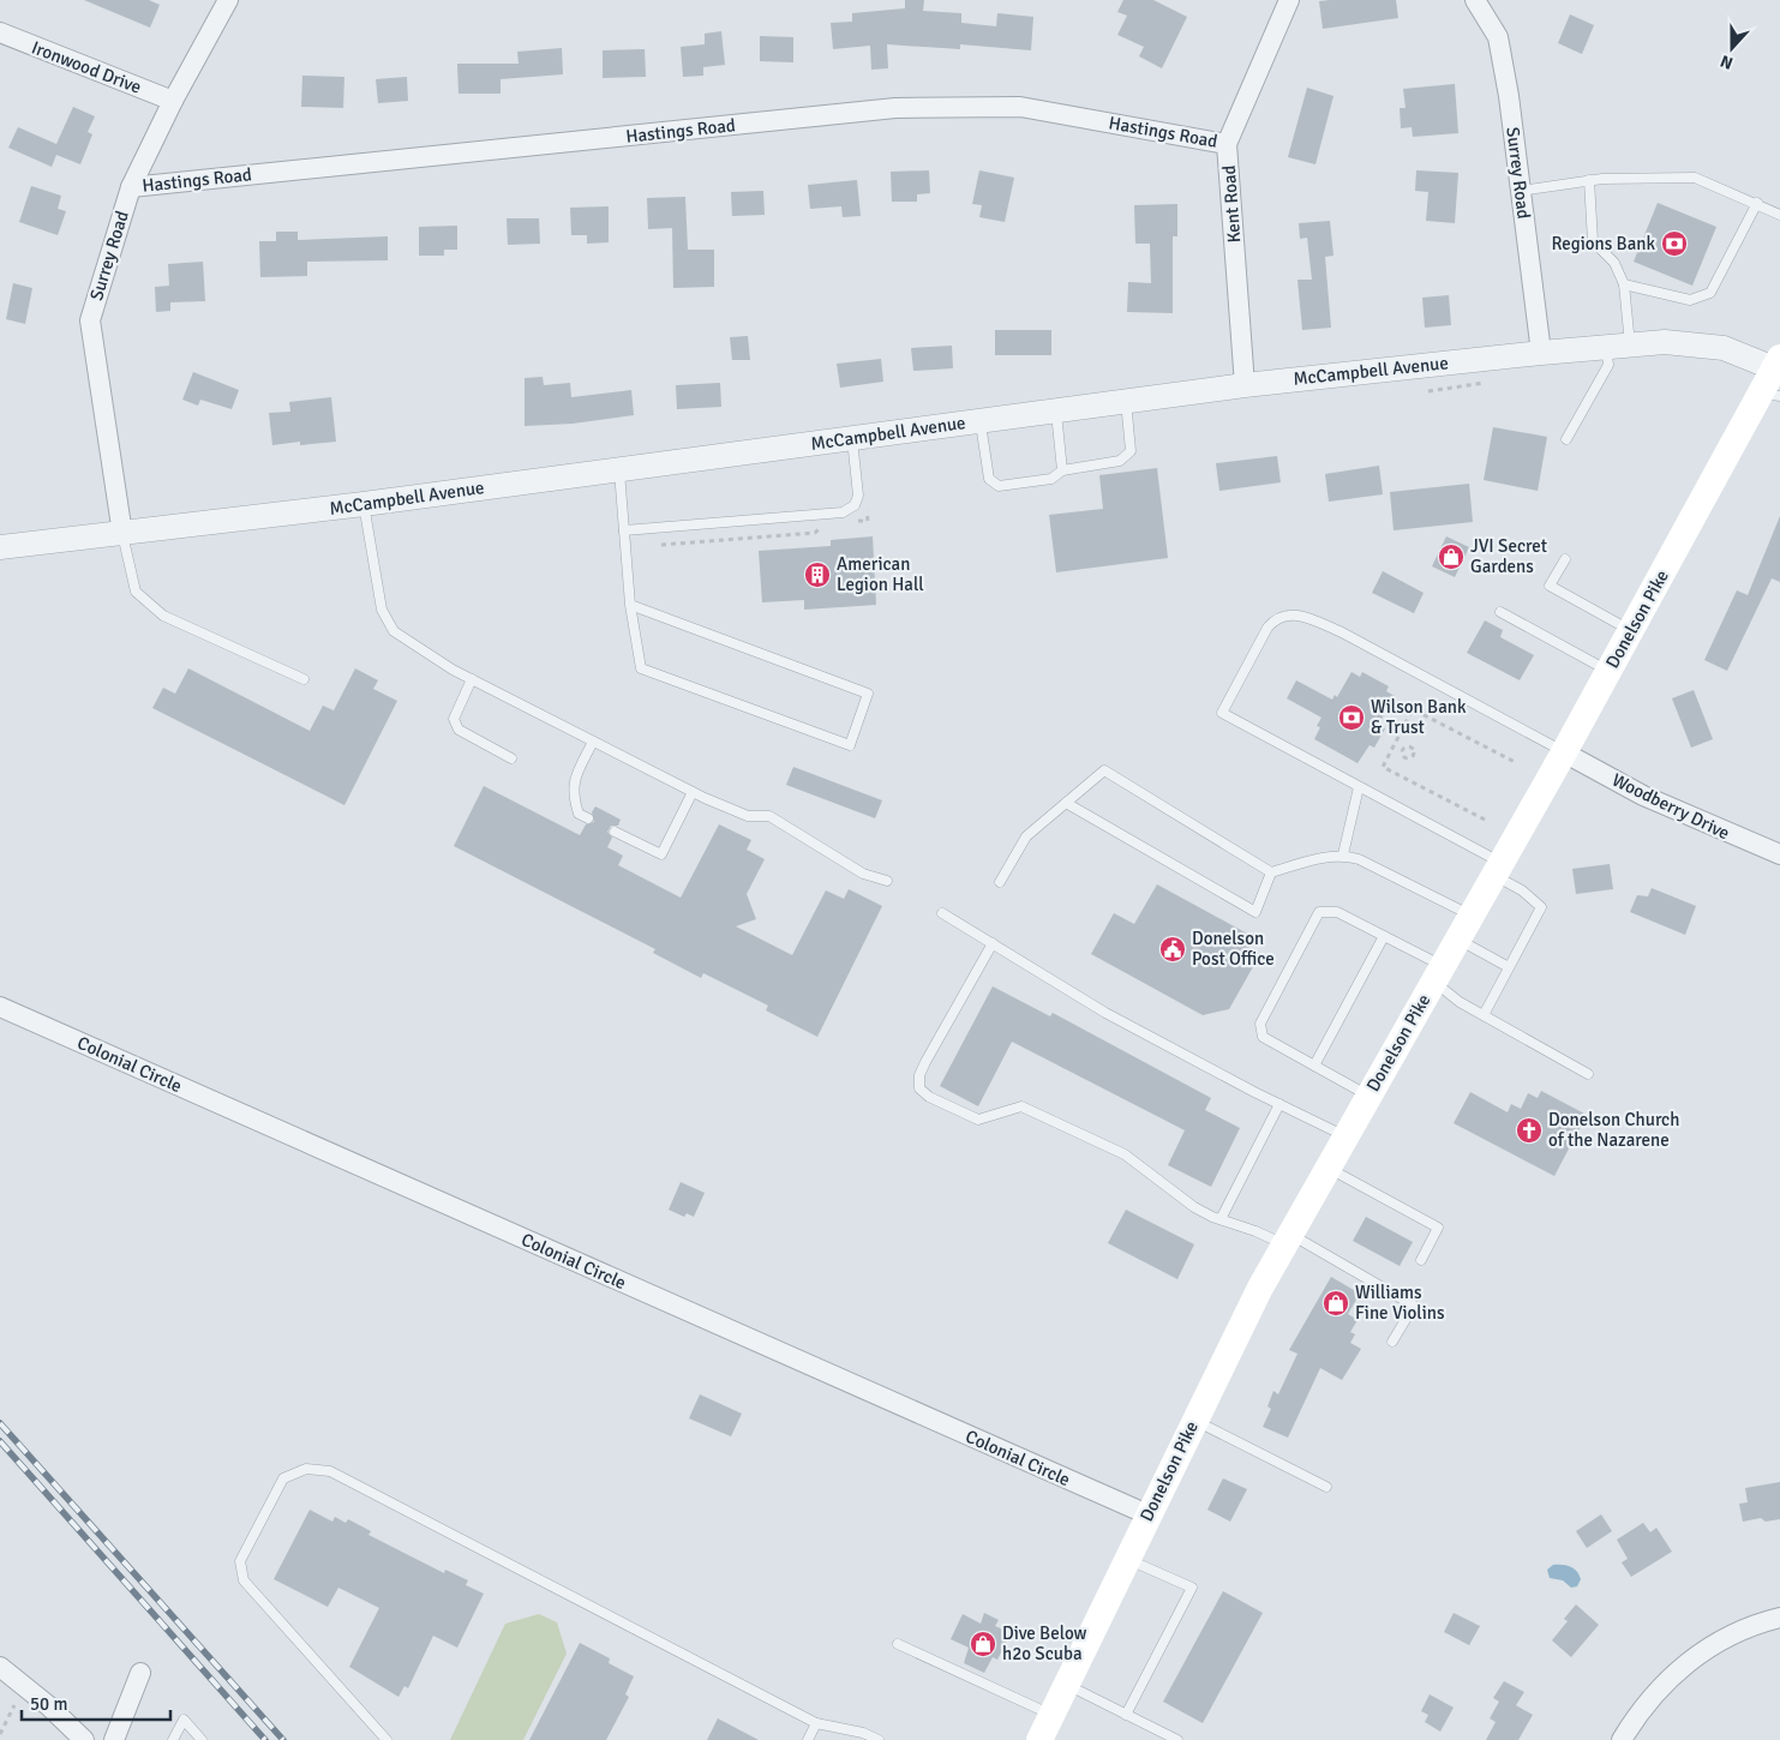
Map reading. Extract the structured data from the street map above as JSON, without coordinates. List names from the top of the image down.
{
  "streets": {
    "main road": ["Donelson Pike"],
    "street": [
      "Ironwood Drive",
      "Hastings Road",
      "Surrey Road",
      "Kent Road",
      "McCampbell Avenue",
      "Woodberry Drive",
      "Colonial Circle"
    ]
  },
  "crossings": [
    ["Ironwood Drive", "Surrey Road"],
    ["Hastings Road", "Surrey Road"],
    ["Hastings Road", "Kent Road"],
    ["Surrey Road", "McCampbell Avenue"],
    ["Kent Road", "McCampbell Avenue"],
    ["McCampbell Avenue", "Donelson Pike"],
    ["Donelson Pike", "Woodberry Drive"],
    ["Donelson Pike", "Colonial Circle"]
  ],
  "places": {
    "bank": ["Regions Bank", "Wilson Bank & Trust"],
    "shop": ["JVI Secret Gardens", "Williams Fine Violins", "Dive Below h2o Scuba"],
    "building": ["American Legion Hall"],
    "public building": ["Donelson Post Office"],
    "church": ["Donelson Church of the Nazarene"]
  },
  "scale_bar": "50 m",
  "north": "bottom"
}
